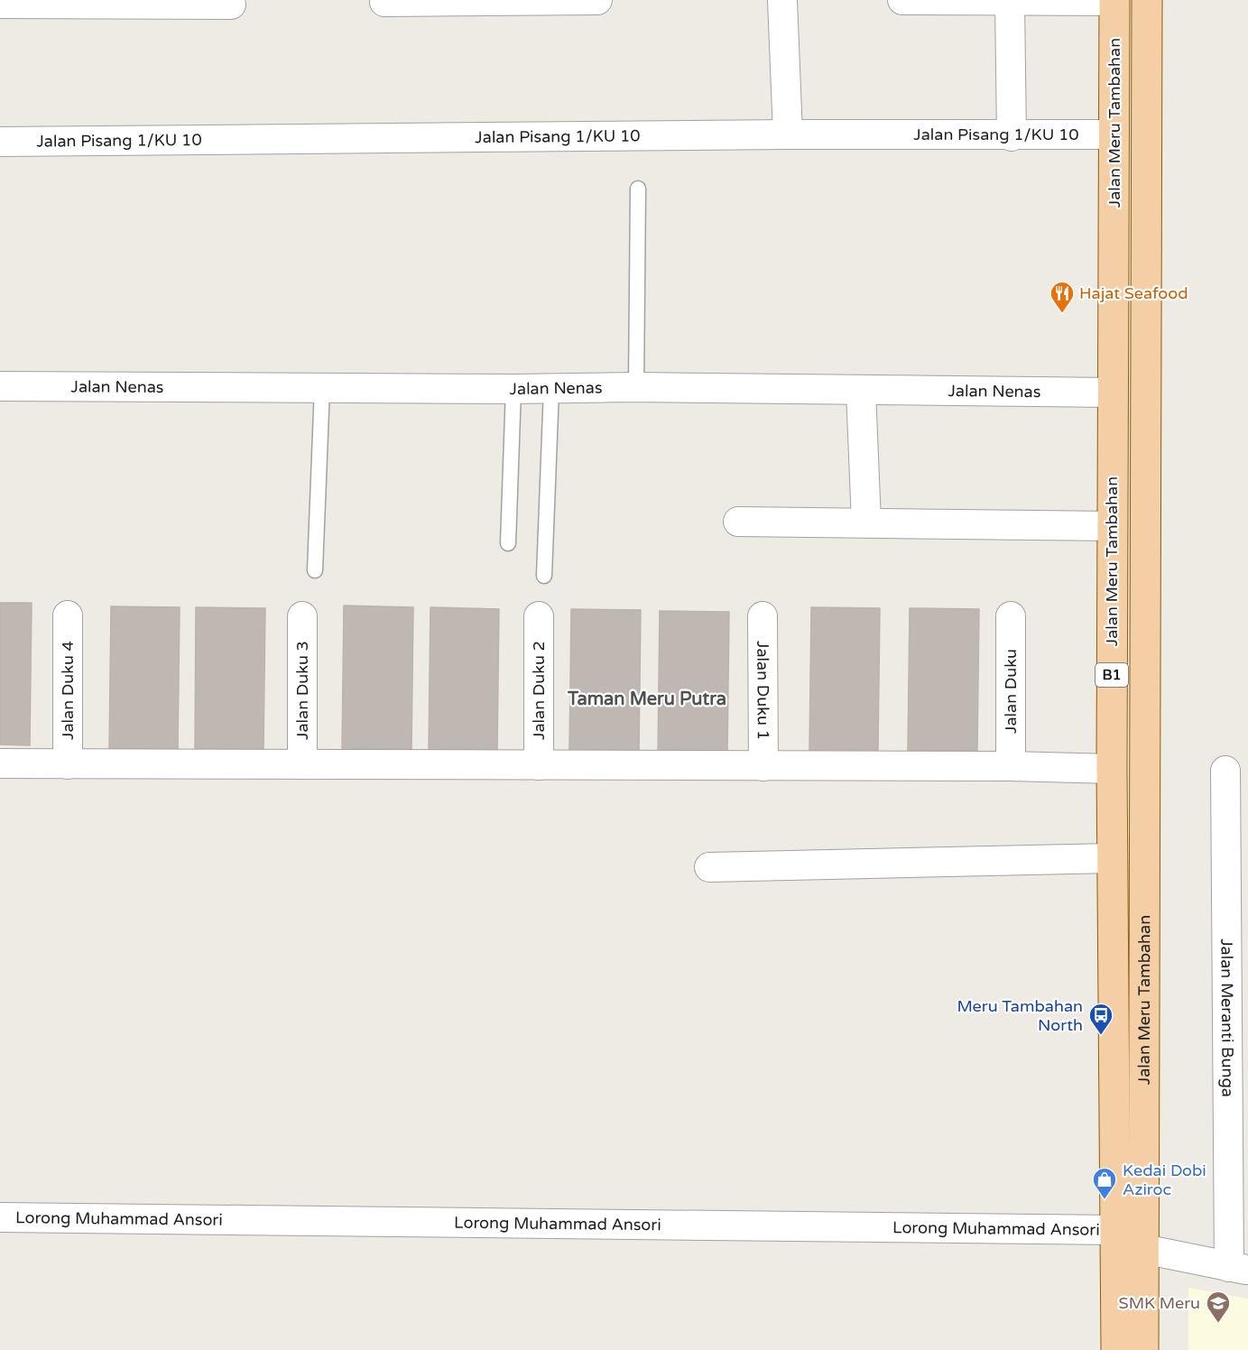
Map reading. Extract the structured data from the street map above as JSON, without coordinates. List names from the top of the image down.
{
  "streets": {
    "main road": ["Jalan Meru Tambahan", "B1"],
    "street": [
      "Jalan Pisang 1/KU 10",
      "Jalan Nenas",
      "Jalan Duku 4",
      "Jalan Duku 3",
      "Jalan Duku 2",
      "Jalan Duku 1",
      "Jalan Duku",
      "Jalan Meranti Bunga",
      "Lorong Muhammad Ansori"
    ]
  },
  "crossings": [
    ["Jalan Meru Tambahan", "Jalan Pisang 1/KU 10"],
    ["Jalan Meru Tambahan", "Jalan Nenas"],
    ["Jalan Meru Tambahan", "Lorong Muhammad Ansori"]
  ],
  "districts": ["Taman Meru Putra"],
  "places": {
    "restaurant": ["Hajat Seafood"],
    "bus stop": ["Meru Tambahan North"],
    "shop": ["Kedai Dobi Aziroc"],
    "school or university": ["SMK Meru"]
  }
}
